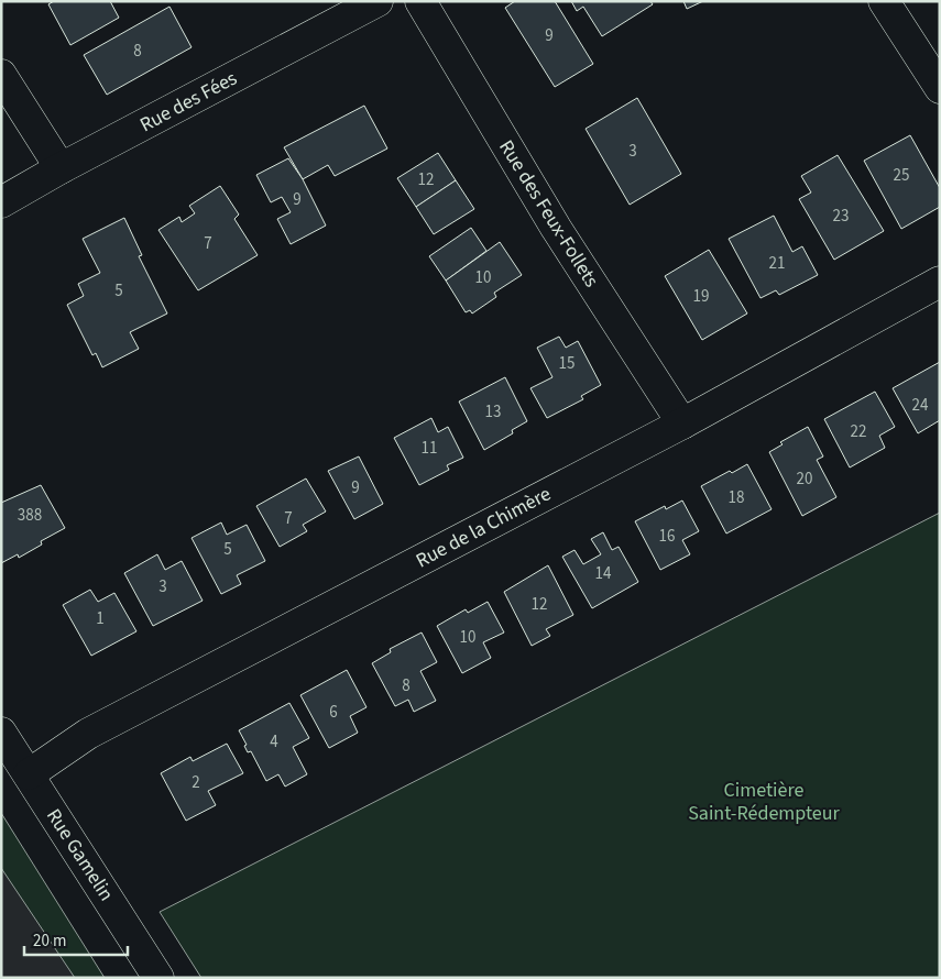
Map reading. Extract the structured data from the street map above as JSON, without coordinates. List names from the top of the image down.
{
  "streets": {
    "street": [
      "Rue des Fées",
      "Rue des Feux-Follets",
      "Rue de la Chimère",
      "Rue Gamelin"
    ]
  },
  "crossings": [
    ["Rue des Feux-Follets", "Rue de la Chimère"],
    ["Rue de la Chimère", "Rue Gamelin"]
  ],
  "parks": ["Cimetière Saint-Rédempteur"],
  "house_numbers": [
    "9",
    "8",
    "3",
    "25",
    "12",
    "9",
    "23",
    "7",
    "21",
    "10",
    "5",
    "19",
    "15",
    "24",
    "13",
    "22",
    "11",
    "20",
    "9",
    "18",
    "388",
    "7",
    "16",
    "5",
    "14",
    "3",
    "12",
    "1",
    "10",
    "8",
    "6",
    "4",
    "2"
  ],
  "scale_bar": "20 m"
}
